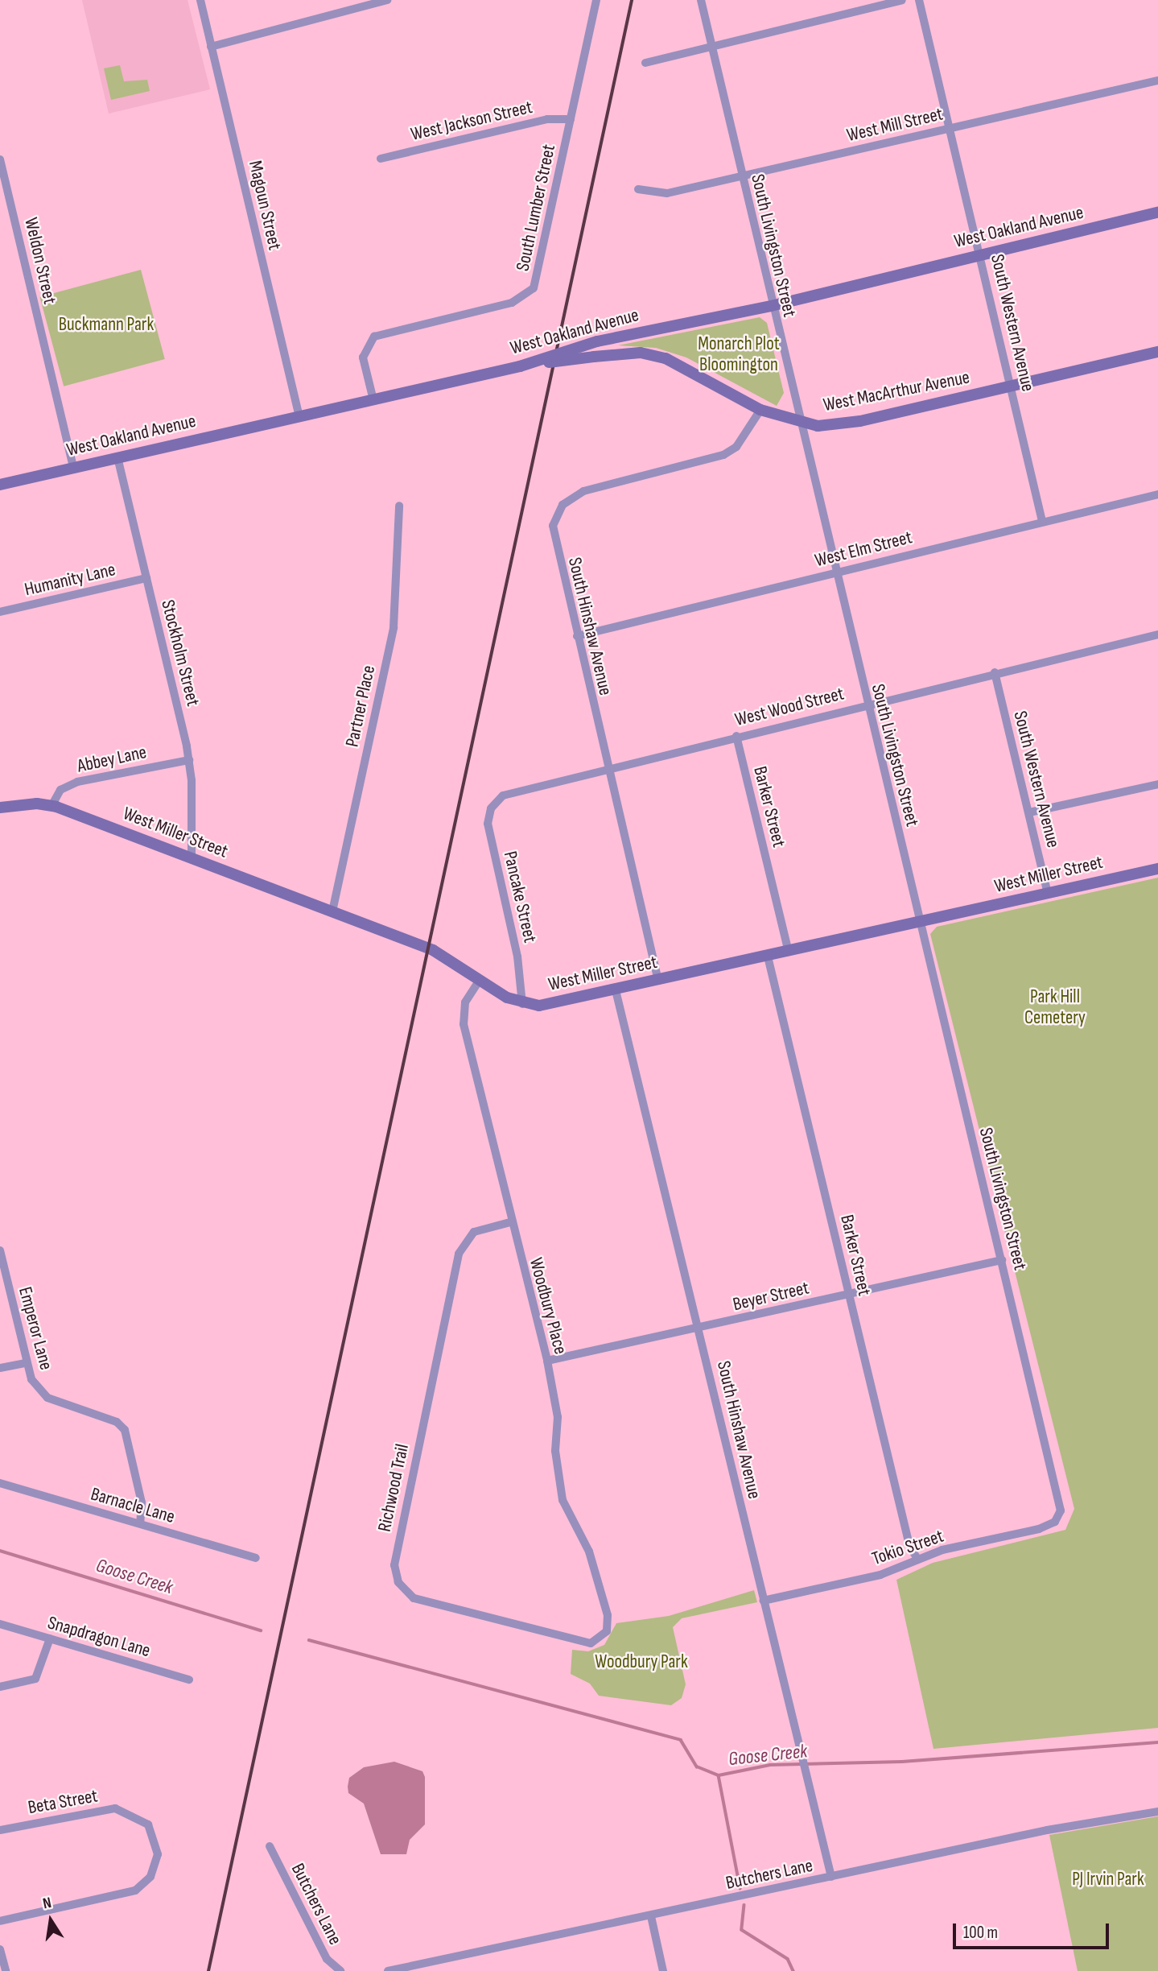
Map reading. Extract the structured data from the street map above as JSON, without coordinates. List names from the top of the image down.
{
  "streets": {
    "main road": ["West Oakland Avenue", "West MacArthur Avenue", "West Miller Street"],
    "street": [
      "West Jackson Street",
      "West Mill Street",
      "Magoun Street",
      "South Lumber Street",
      "South Livingston Street",
      "Weldon Street",
      "South Western Avenue",
      "West Elm Street",
      "Humanity Lane",
      "South Hinshaw Avenue",
      "Stockholm Street",
      "Partner Place",
      "West Wood Street",
      "Abbey Lane",
      "Barker Street",
      "Pancake Street",
      "Beyer Street",
      "Woodbury Place",
      "Emperor Lane",
      "Richwood Trail",
      "Barnacle Lane",
      "Tokio Street",
      "Snapdragon Lane",
      "Beta Street",
      "Butchers Lane"
    ]
  },
  "crossings": [
    ["West Jackson Street", "South Lumber Street"],
    ["West Mill Street", "South Livingston Street"],
    ["West Mill Street", "South Western Avenue"],
    ["Magoun Street", "West Oakland Avenue"],
    ["South Lumber Street", "West Oakland Avenue"],
    ["West Oakland Avenue", "South Livingston Street"],
    ["West Oakland Avenue", "Weldon Street"],
    ["West Oakland Avenue", "South Western Avenue"],
    ["West Oakland Avenue", "West MacArthur Avenue"],
    ["West Oakland Avenue", "Stockholm Street"],
    ["South Livingston Street", "West MacArthur Avenue"],
    ["South Livingston Street", "West Elm Street"],
    ["South Livingston Street", "West Wood Street"],
    ["South Livingston Street", "West Miller Street"],
    ["South Livingston Street", "Beyer Street"],
    ["South Livingston Street", "Tokio Street"],
    ["South Western Avenue", "West MacArthur Avenue"],
    ["South Western Avenue", "West Elm Street"],
    ["South Western Avenue", "West Wood Street"],
    ["South Western Avenue", "West Miller Street"],
    ["West MacArthur Avenue", "South Hinshaw Avenue"],
    ["West Elm Street", "South Hinshaw Avenue"],
    ["Humanity Lane", "Stockholm Street"],
    ["South Hinshaw Avenue", "West Wood Street"],
    ["South Hinshaw Avenue", "West Miller Street"],
    ["South Hinshaw Avenue", "Beyer Street"],
    ["South Hinshaw Avenue", "Tokio Street"],
    ["South Hinshaw Avenue", "Butchers Lane"],
    ["Stockholm Street", "Abbey Lane"],
    ["Stockholm Street", "West Miller Street"],
    ["Partner Place", "West Miller Street"],
    ["West Wood Street", "Barker Street"],
    ["West Wood Street", "Pancake Street"],
    ["Abbey Lane", "West Miller Street"],
    ["Barker Street", "West Miller Street"],
    ["Barker Street", "Beyer Street"],
    ["Barker Street", "Tokio Street"],
    ["West Miller Street", "Pancake Street"],
    ["West Miller Street", "Woodbury Place"],
    ["Beyer Street", "Woodbury Place"],
    ["Woodbury Place", "Richwood Trail"],
    ["Emperor Lane", "Barnacle Lane"]
  ],
  "water": ["Goose Creek"],
  "parks": [
    "Buckmann Park",
    "Monarch Plot Bloomington",
    "Park Hill Cemetery",
    "Woodbury Park",
    "PJ Irvin Park"
  ],
  "scale_bar": "100 m",
  "north": "top"
}
